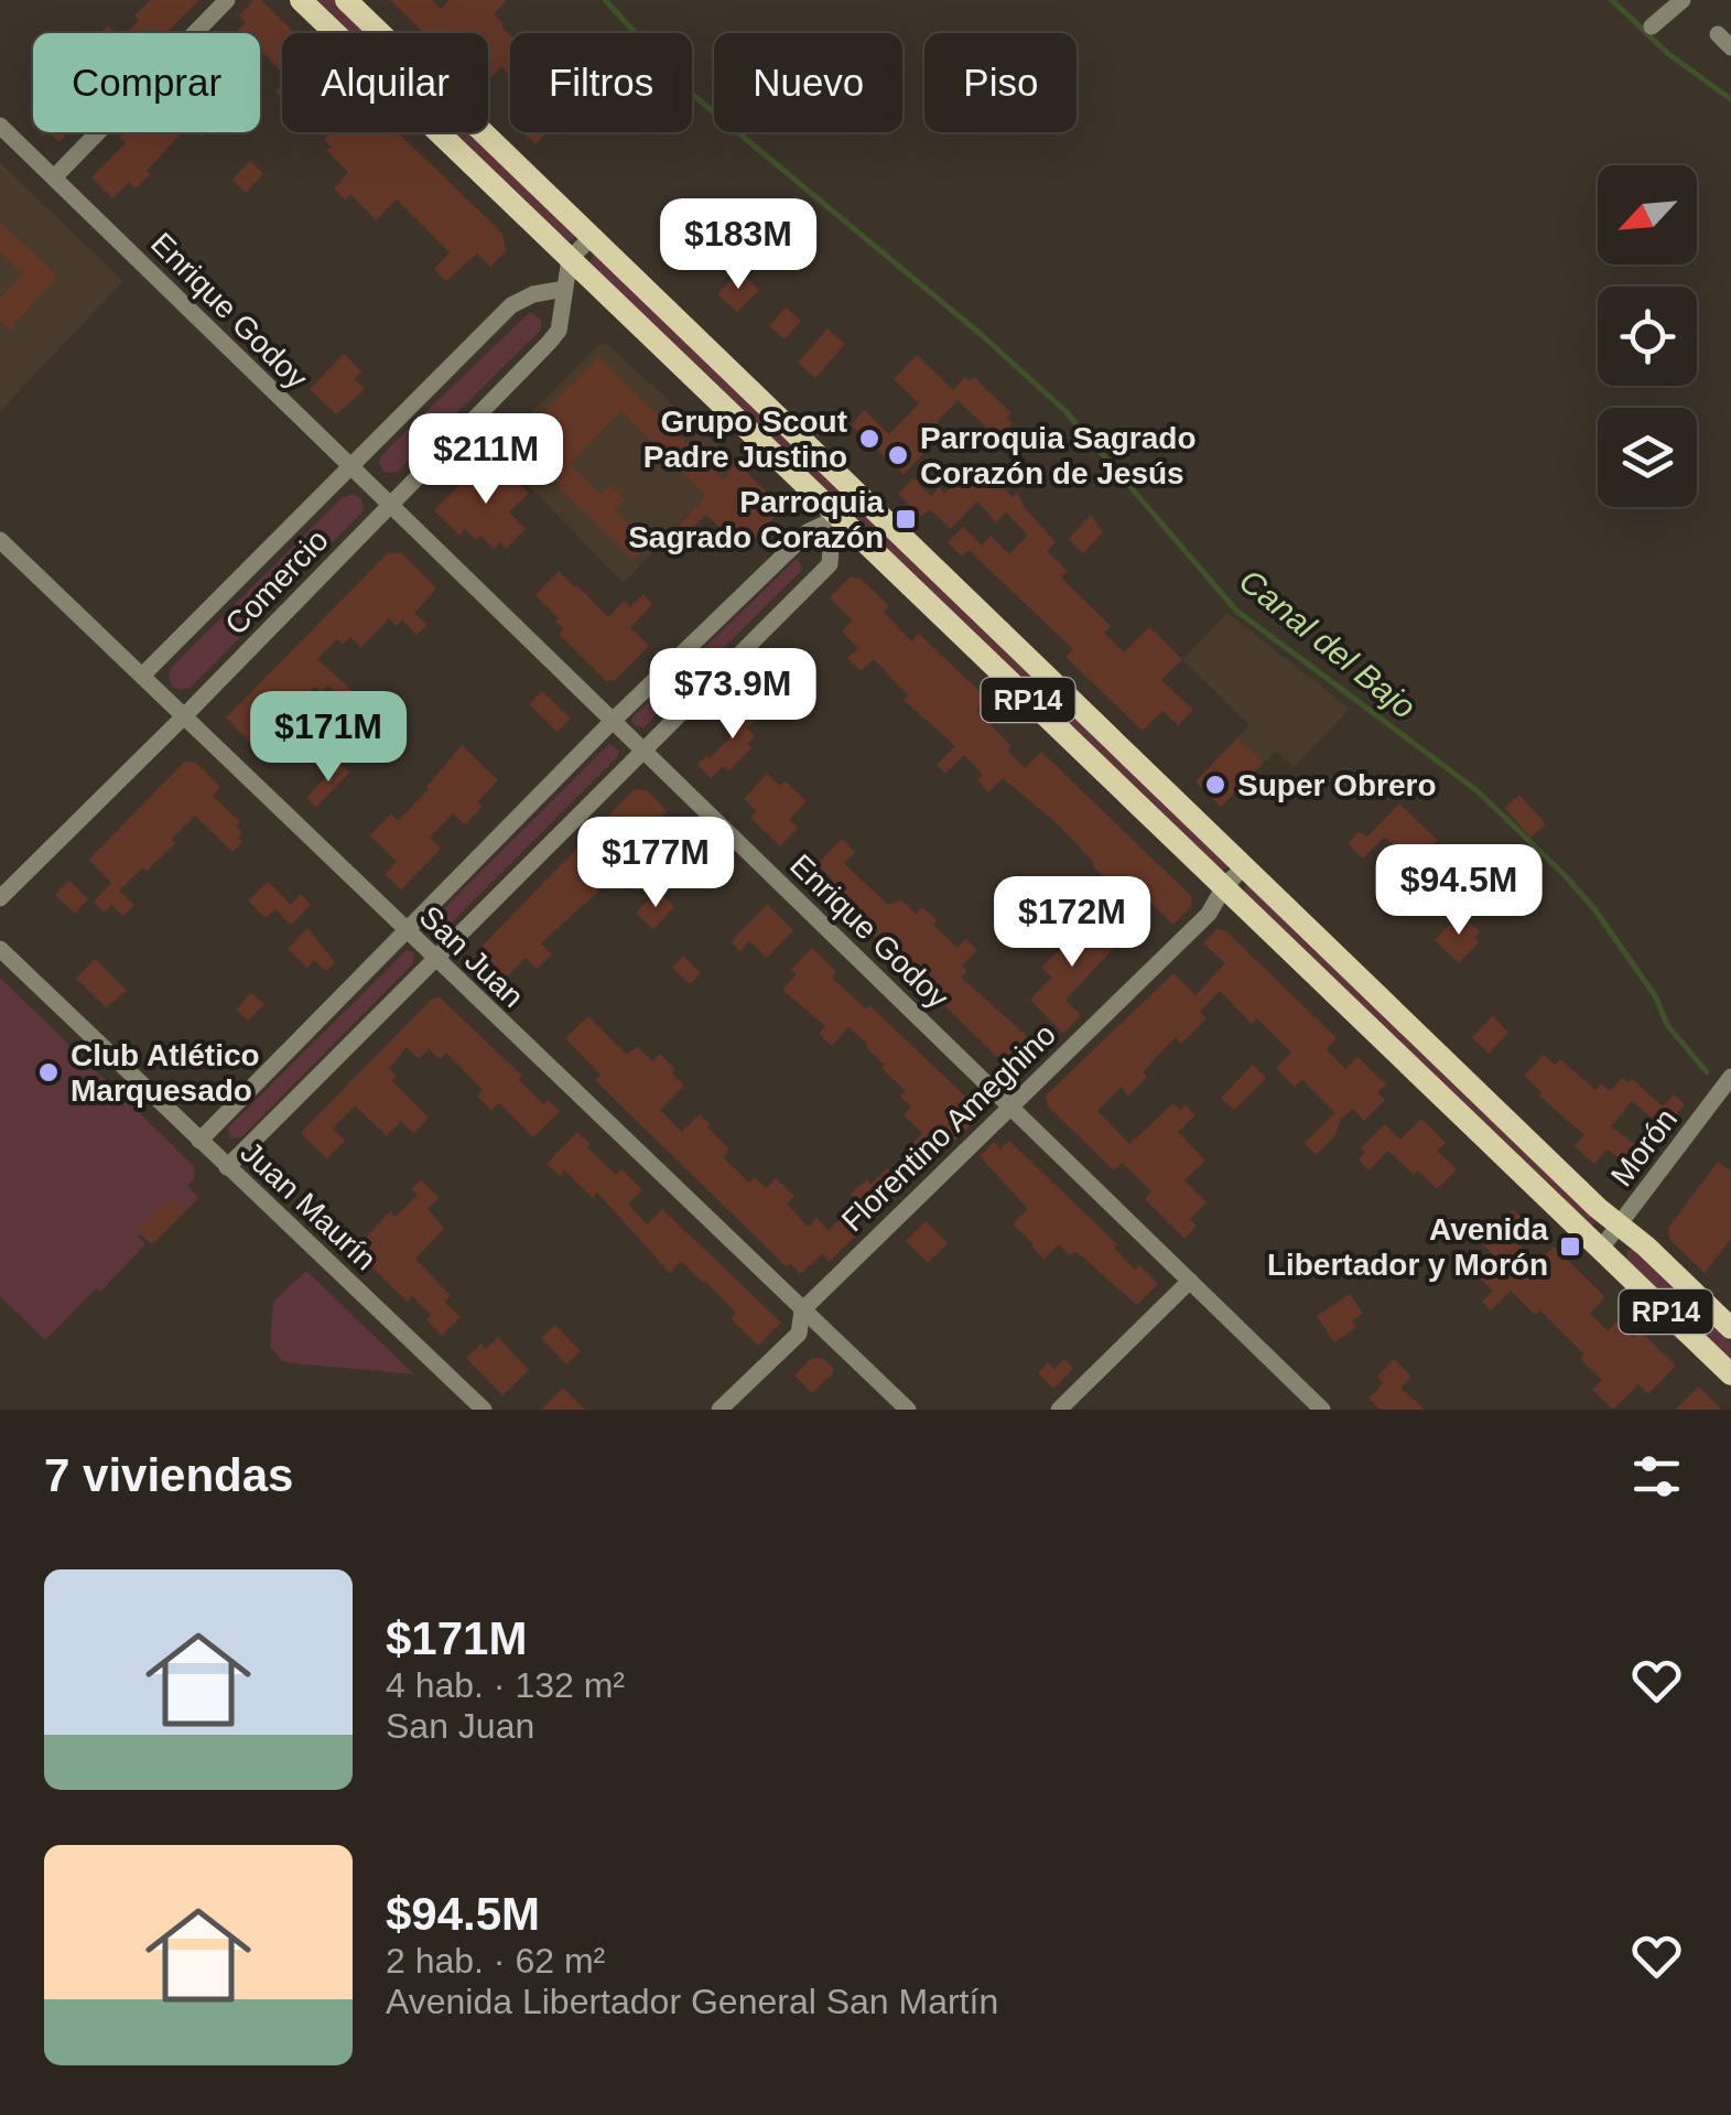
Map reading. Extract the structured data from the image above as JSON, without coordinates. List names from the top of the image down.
{
  "streets": {
    "main road": ["RP14"],
    "street": [
      "Enrique Godoy",
      "Comercio",
      "San Juan",
      "Florentino Ameghino",
      "Morón",
      "Juan Maurín"
    ]
  },
  "crossings": [
    ["Enrique Godoy", "Comercio"],
    ["Enrique Godoy", "Florentino Ameghino"],
    ["Comercio", "RP14"],
    ["Comercio", "San Juan"],
    ["RP14", "Florentino Ameghino"],
    ["RP14", "Morón"],
    ["San Juan", "Florentino Ameghino"]
  ],
  "water": ["Canal del Bajo"],
  "places": {
    "other": [
      "Grupo Scout Padre Justino",
      "Parroquia Sagrado Corazón de Jesús",
      "Super Obrero",
      "Club Atlético Marquesado"
    ],
    "transit": ["Parroquia Sagrado Corazón", "Avenida Libertador y Morón"]
  },
  "north": "bottom left",
  "page": {
    "chip": [
      "Comprar",
      "Alquilar",
      "Filtros",
      "Nuevo",
      "Piso"
    ],
    "price": [
      "$183M",
      "$211M",
      "$73.9M",
      "$171M",
      "$177M",
      "$94.5M",
      "$172M"
    ],
    "heading": "7 viviendas",
    "list": [
      {
        "name": "$171M",
        "note": "4 hab. · 132 m² · San Juan"
      },
      {
        "name": "$94.5M",
        "note": "2 hab. · 62 m² · Avenida Libertador General San Martín"
      }
    ]
  }
}
